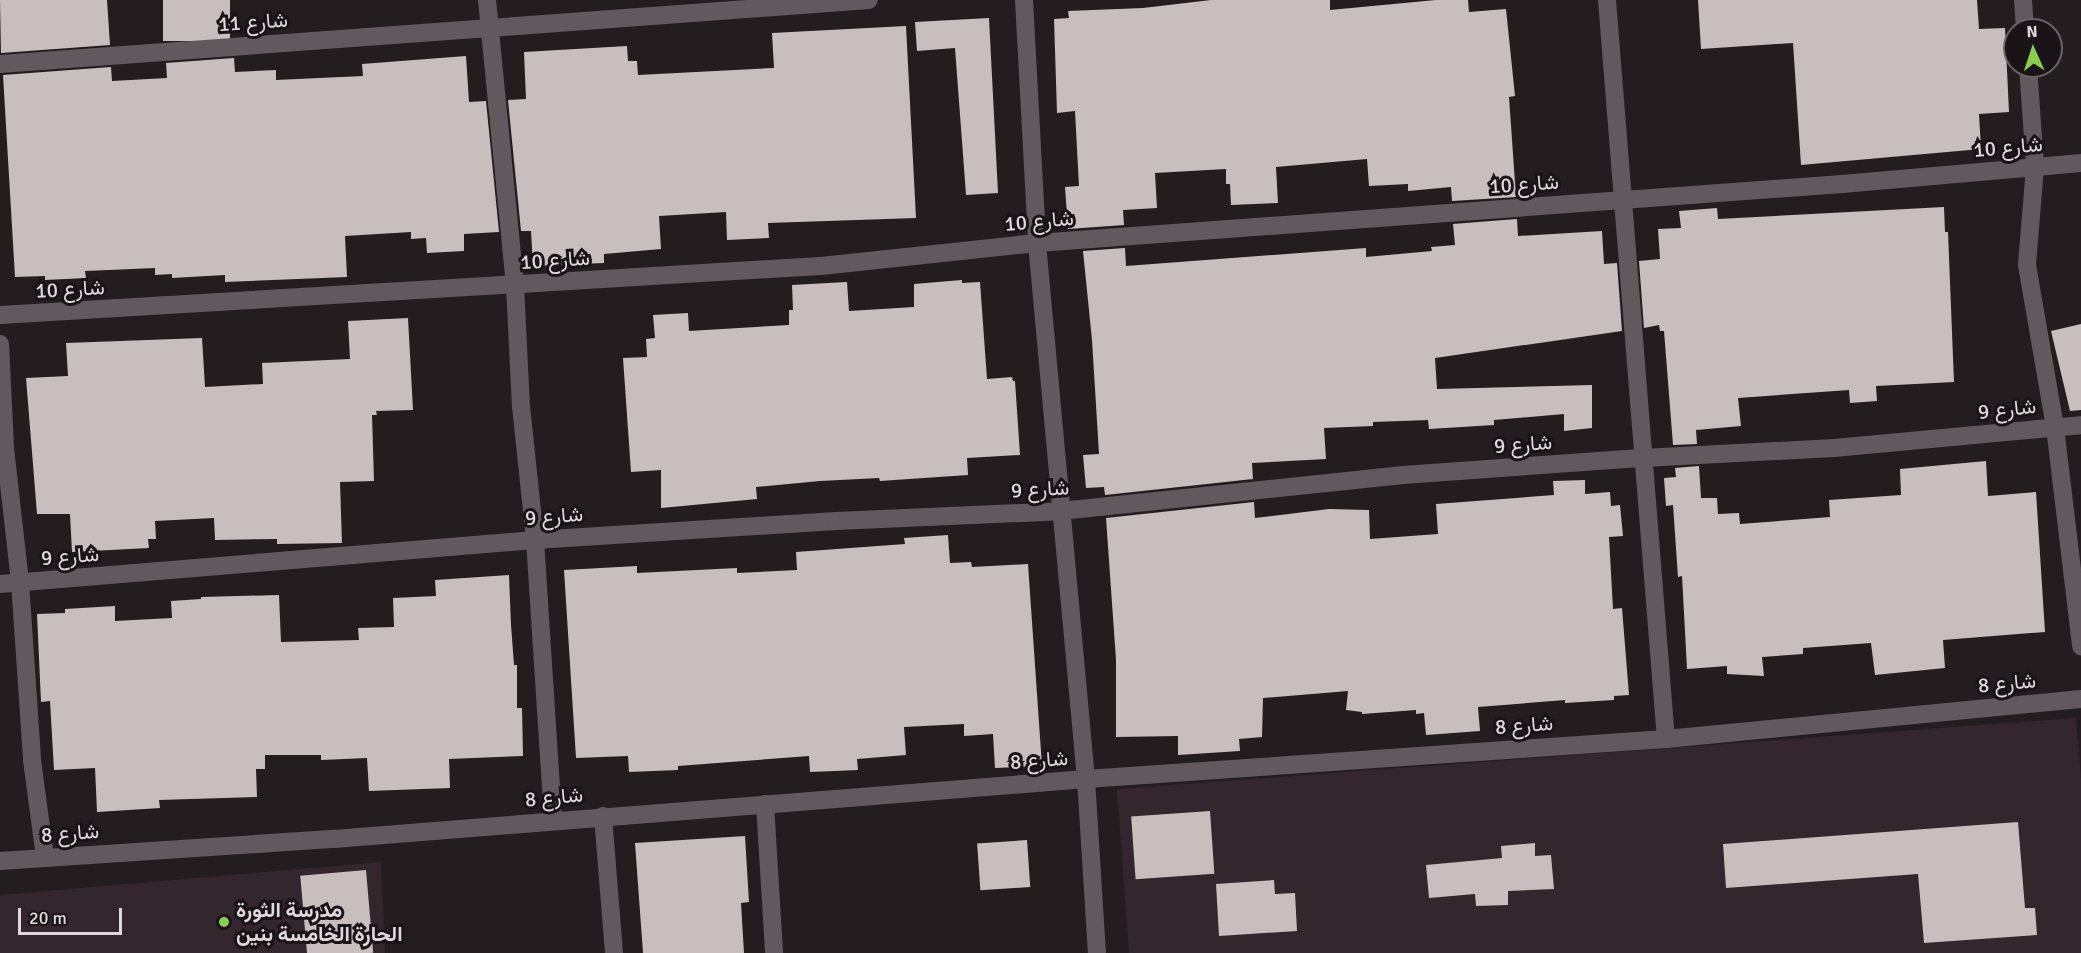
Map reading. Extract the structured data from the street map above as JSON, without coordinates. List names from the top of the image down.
{
  "streets": {
    "street": [
      "شارع 11",
      "شارع 10",
      "شارع 9",
      "شارع 8"
    ]
  },
  "places": ["مدرسة الثورة الحارة الخامسة بنين"],
  "scale_bar": "20 m",
  "north": "top"
}
